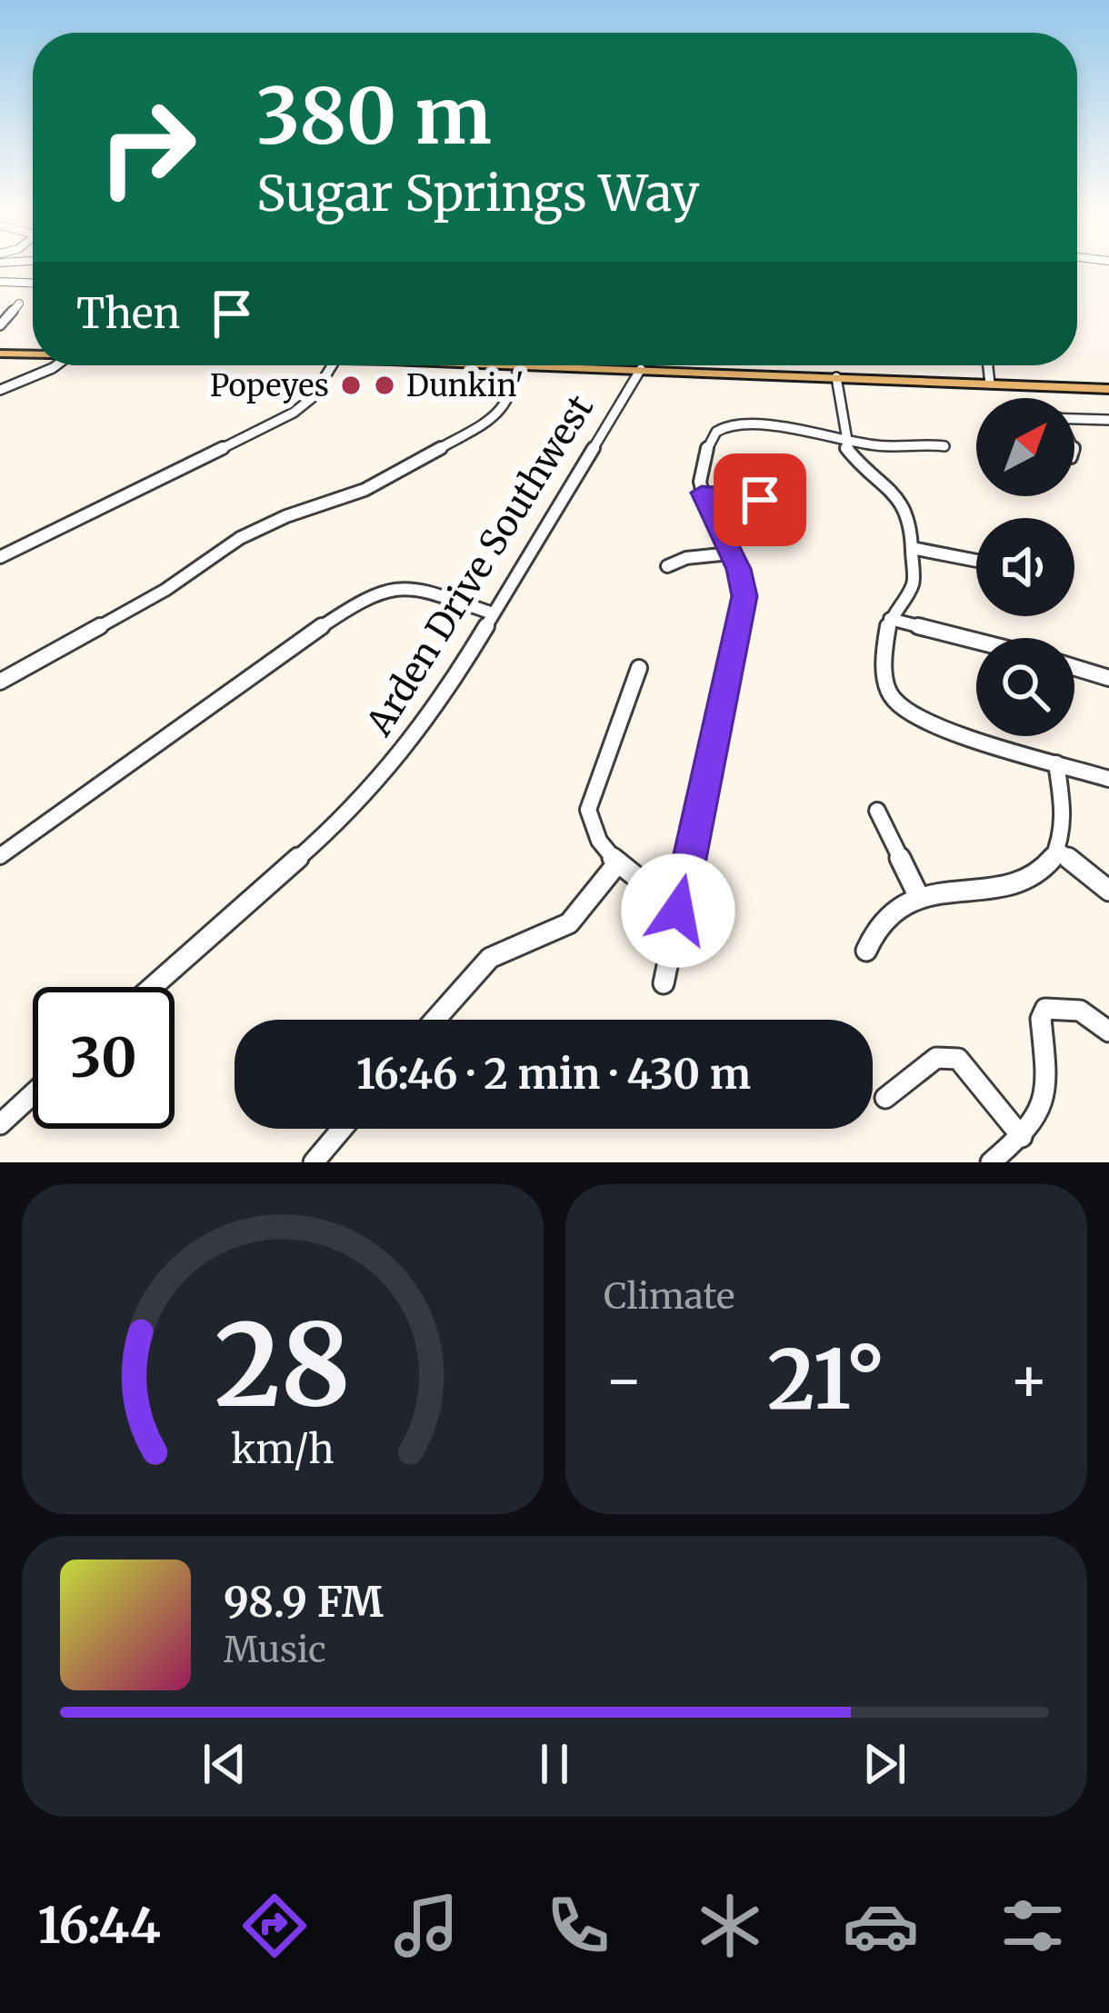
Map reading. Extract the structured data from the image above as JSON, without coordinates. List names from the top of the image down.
{
  "streets": {
    "street": ["Arden Drive Southwest"]
  },
  "places": ["Popeyes", "Dunkin'"],
  "north": "top right",
  "page": {
    "turn": ["380 m", "Sugar Springs Way"],
    "then": "Then",
    "limit": "30",
    "trip": "16:46 · 2 min · 430 m",
    "tile": "Climate",
    "heat": ["−", "21°", "+"],
    "song": ["98.9 FM", "Music"],
    "tabs": "16:44",
    "gauge": ["28", "km/h"]
  }
}
